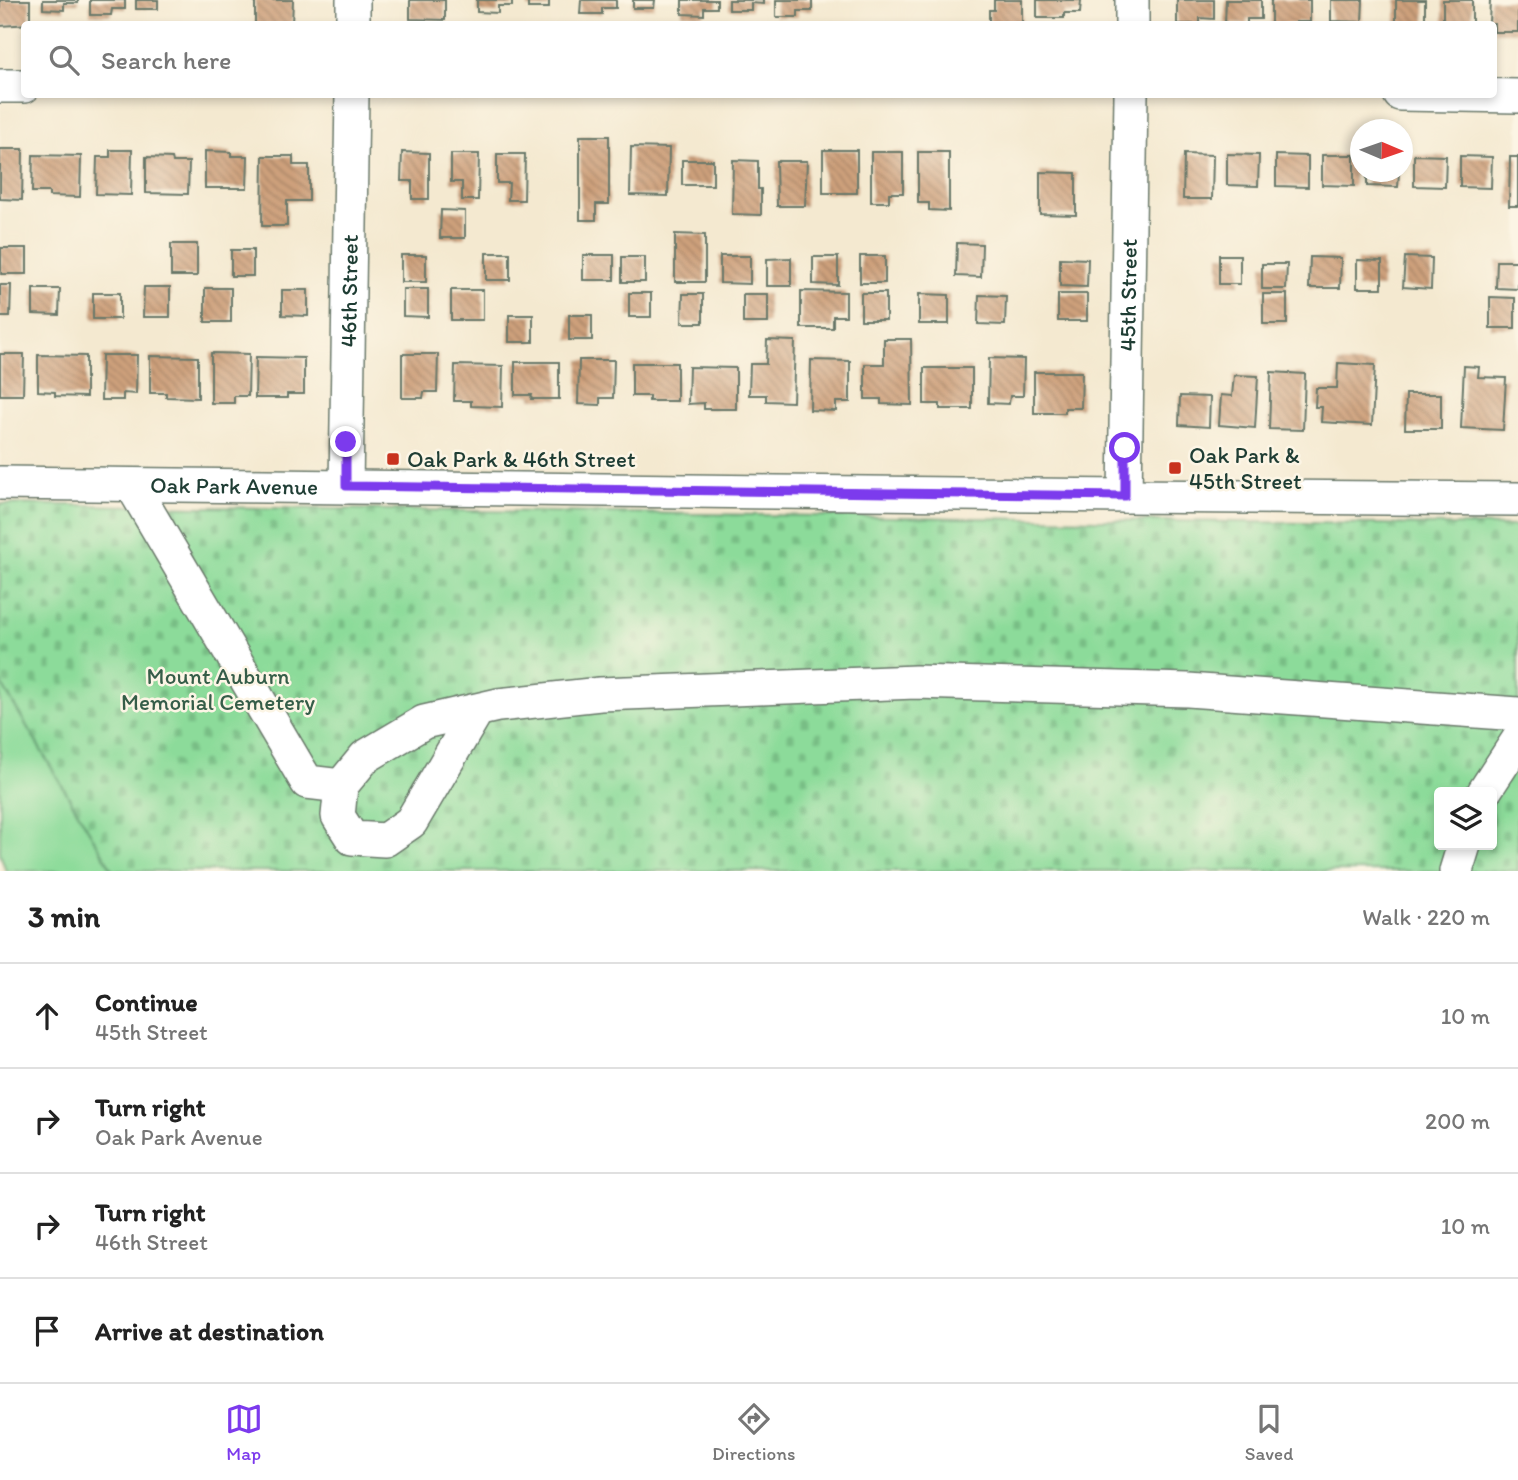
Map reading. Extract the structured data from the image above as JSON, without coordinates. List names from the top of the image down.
{
  "streets": {
    "street": ["46th Street", "45th Street", "Oak Park Avenue"]
  },
  "crossings": [
    ["46th Street", "Oak Park Avenue"],
    ["45th Street", "Oak Park Avenue"]
  ],
  "parks": ["Mount Auburn Memorial Cemetery"],
  "places": {
    "transit": ["Oak Park & 46th Street", "Oak Park & 45th Street"]
  },
  "north": "right",
  "page": {
    "search": "Search here",
    "heading": ["3 min", "Walk · 220 m"],
    "list": [
      ["Continue", "45th Street", "10 m"],
      ["Turn right", "Oak Park Avenue", "200 m"],
      ["Turn right", "46th Street", "10 m"],
      "Arrive at destination"
    ],
    "nav": ["Map", "Directions", "Saved"]
  }
}
